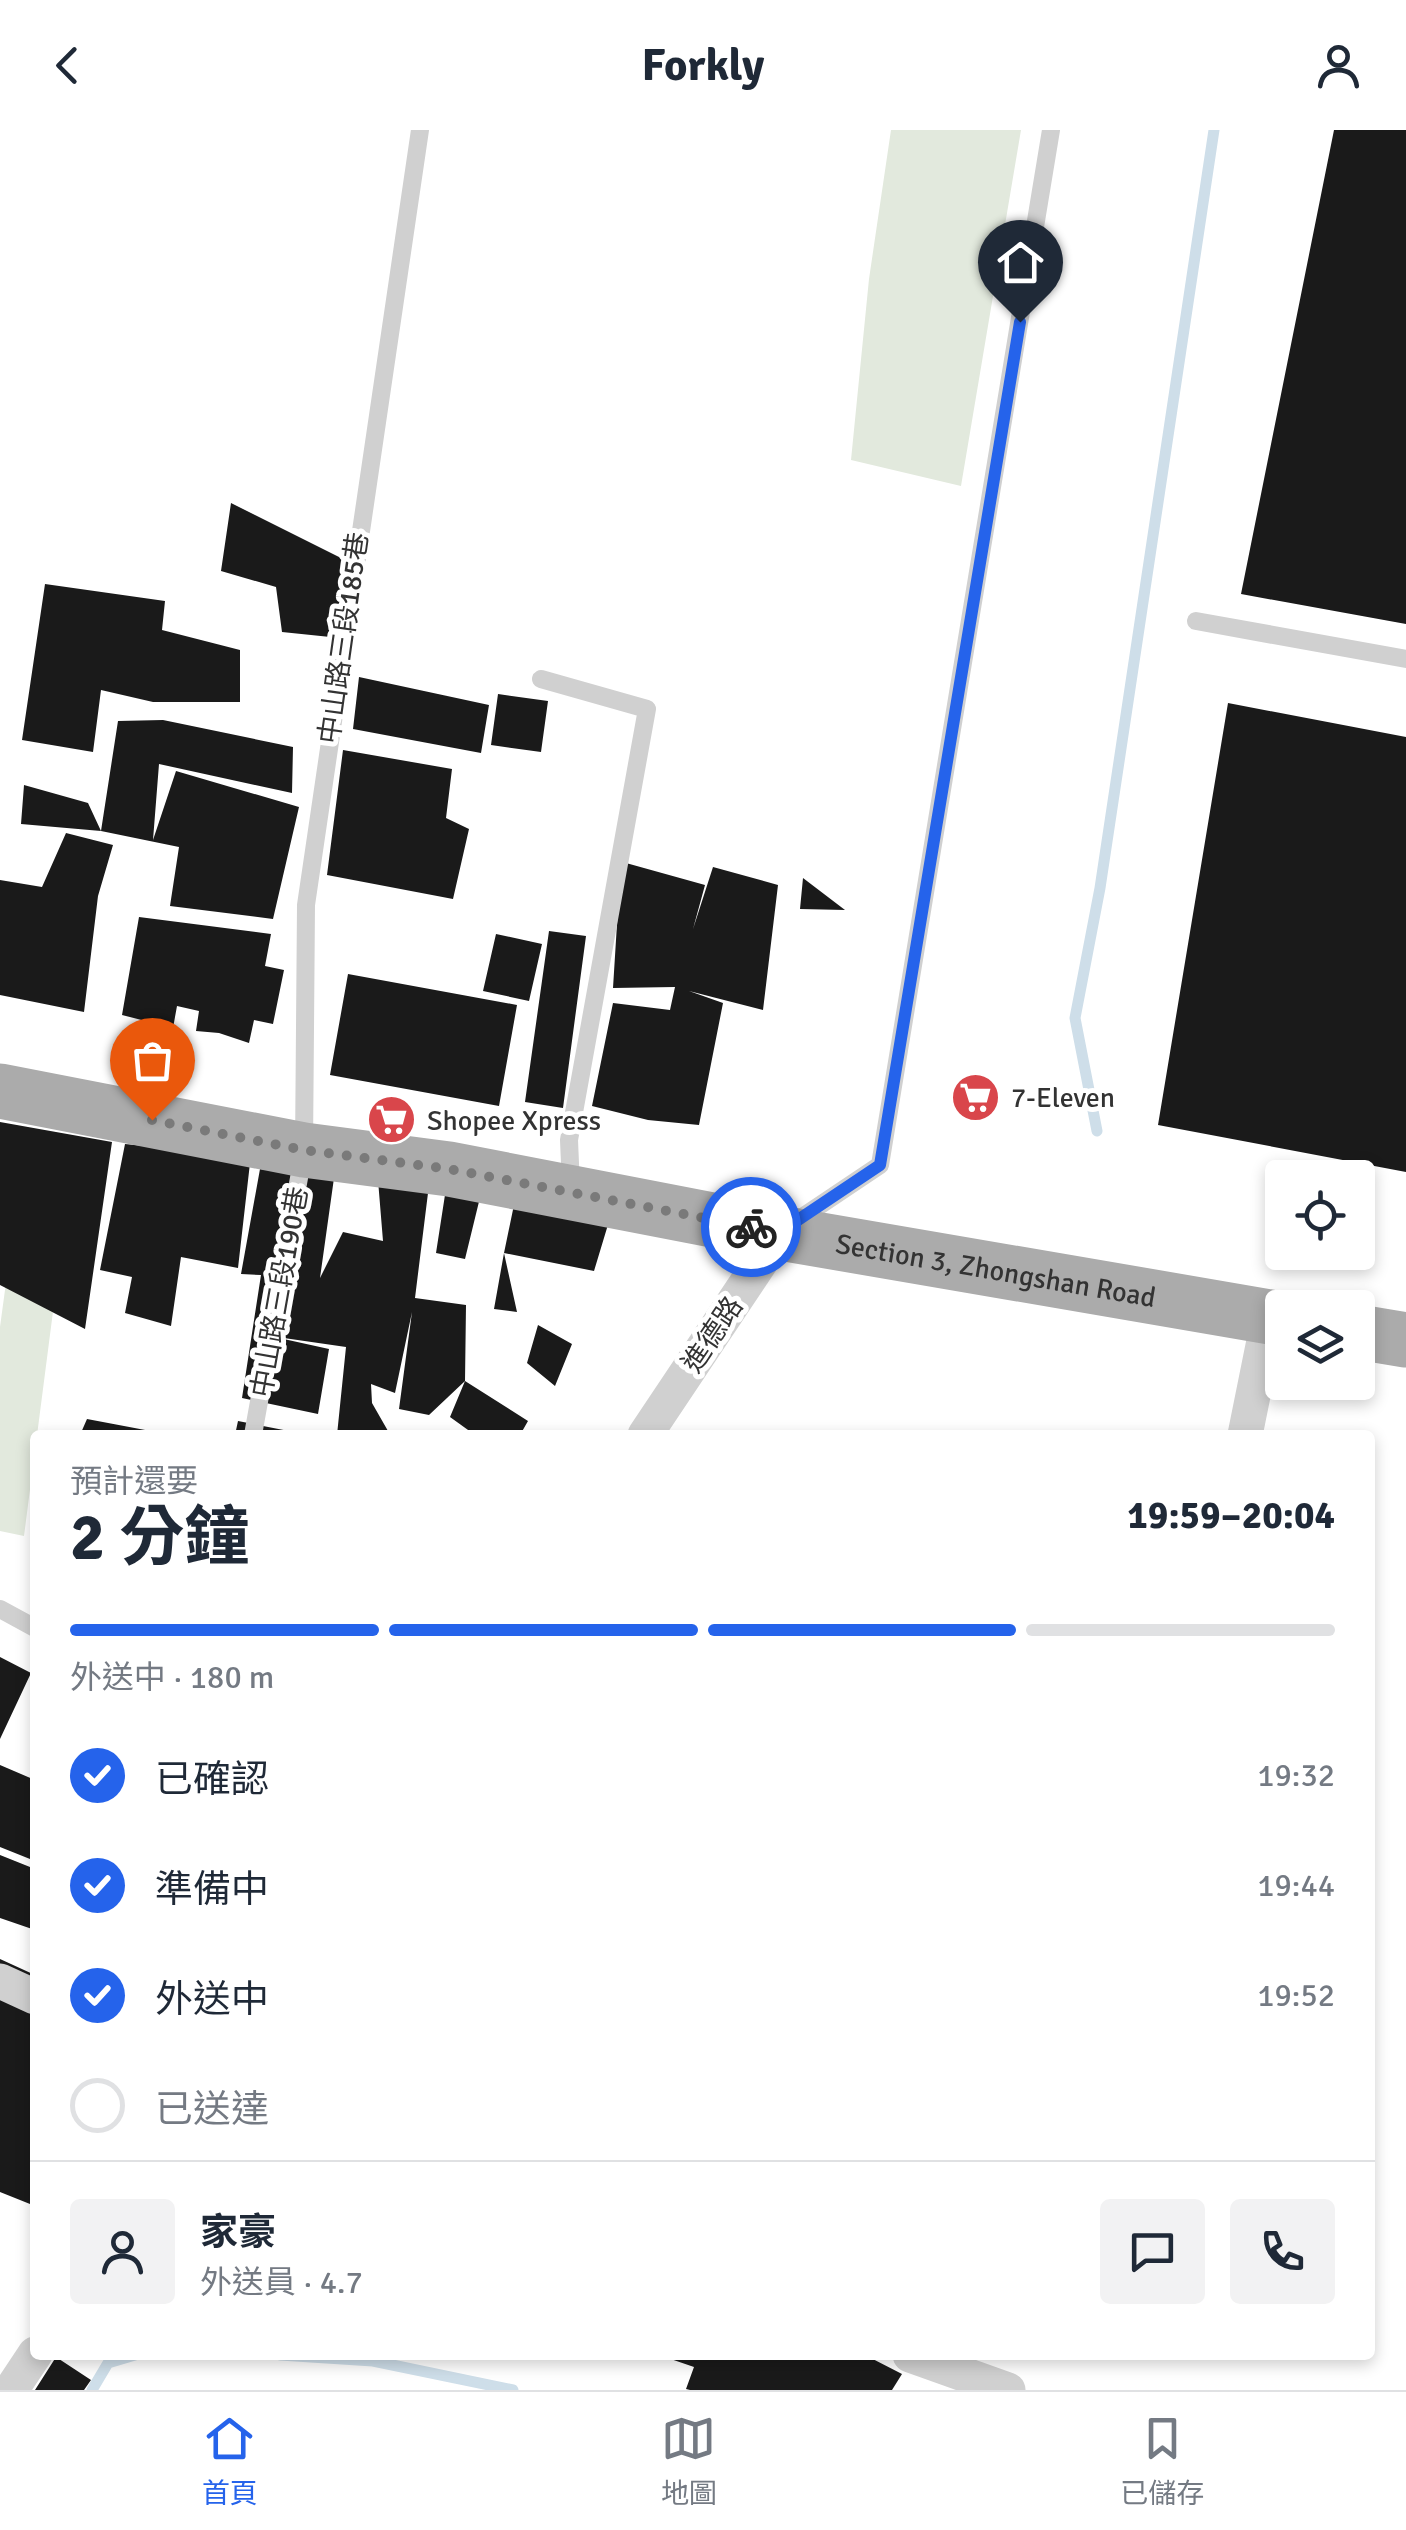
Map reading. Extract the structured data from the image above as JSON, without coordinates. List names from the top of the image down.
{
  "streets": {
    "main road": ["Section 3, Zhongshan Road"],
    "street": ["進德路"],
    "lane": ["中山路三段185巷", "中山路三段190巷"]
  },
  "crossings": [
    ["中山路三段185巷", "Section 3, Zhongshan Road"],
    ["中山路三段185巷", "中山路三段190巷"],
    ["Section 3, Zhongshan Road", "中山路三段190巷"],
    ["Section 3, Zhongshan Road", "進德路"]
  ],
  "places": {
    "supermarket": ["7-Eleven", "Shopee Xpress"]
  },
  "page": {
    "header": "Forkly",
    "heading": ["2 分鐘", "預計還要", "19:59–20:04"],
    "panel": ["家豪", "外送員 · 4.7"],
    "bar": "外送中 · 180 m",
    "list": [
      ["已確認", "19:32"],
      ["準備中", "19:44"],
      ["外送中", "19:52"],
      "已送達"
    ],
    "tabs": ["首頁", "地圖", "已儲存"]
  }
}
